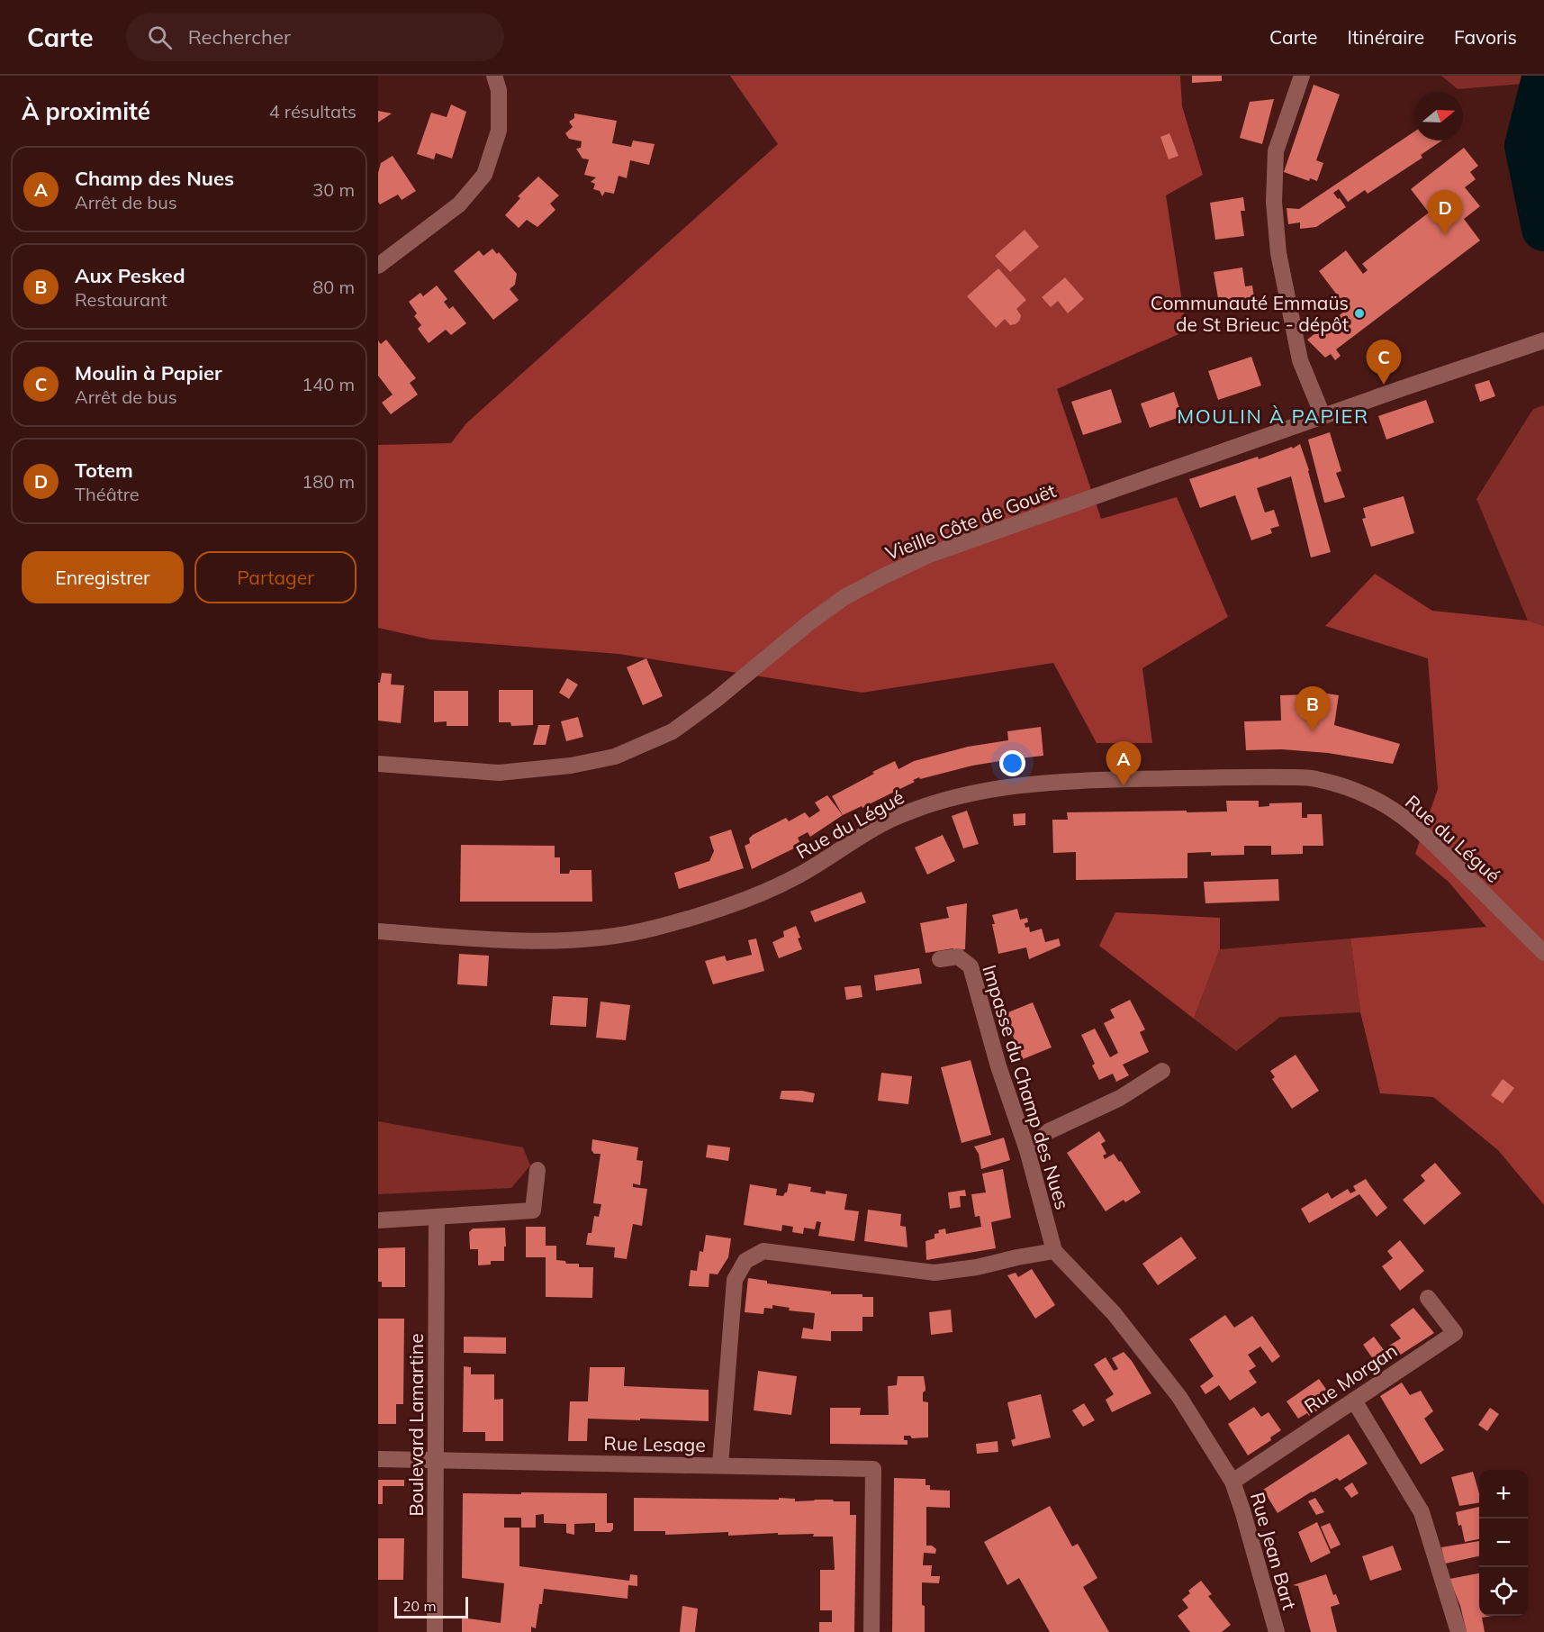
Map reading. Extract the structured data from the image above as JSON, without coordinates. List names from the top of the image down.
{
  "streets": {
    "street": [
      "Vieille Côte de Gouët",
      "Rue du Légué",
      "Impasse du Champ des Nues",
      "Rue Morgan",
      "Boulevard Lamartine",
      "Rue Lesage",
      "Rue Jean Bart"
    ]
  },
  "crossings": [
    ["Impasse du Champ des Nues", "Rue Jean Bart"],
    ["Rue Morgan", "Rue Jean Bart"],
    ["Boulevard Lamartine", "Rue Lesage"]
  ],
  "districts": ["MOULIN À PAPIER"],
  "places": ["Communauté Emmaüs de St Brieuc - dépôt"],
  "scale_bar": "20 m",
  "north": "right",
  "page": {
    "header": "Carte",
    "search": "Rechercher",
    "nav": ["Carte", "Itinéraire", "Favoris"],
    "heading": ["À proximité", "4 résultats"],
    "list": [
      {
        "mark": "A",
        "name": "Champ des Nues",
        "note": "Arrêt de bus",
        "value": "30 m"
      },
      {
        "mark": "B",
        "name": "Aux Pesked",
        "note": "Restaurant",
        "value": "80 m"
      },
      {
        "mark": "C",
        "name": "Moulin à Papier",
        "note": "Arrêt de bus",
        "value": "140 m"
      },
      {
        "mark": "D",
        "name": "Totem",
        "note": "Théâtre",
        "value": "180 m"
      }
    ],
    "pins": [
      "D",
      "C",
      "B",
      "A"
    ],
    "buttons": ["Enregistrer", "Partager"],
    "map_buttons": ["+", "−"],
    "scale": "20 m"
  }
}
